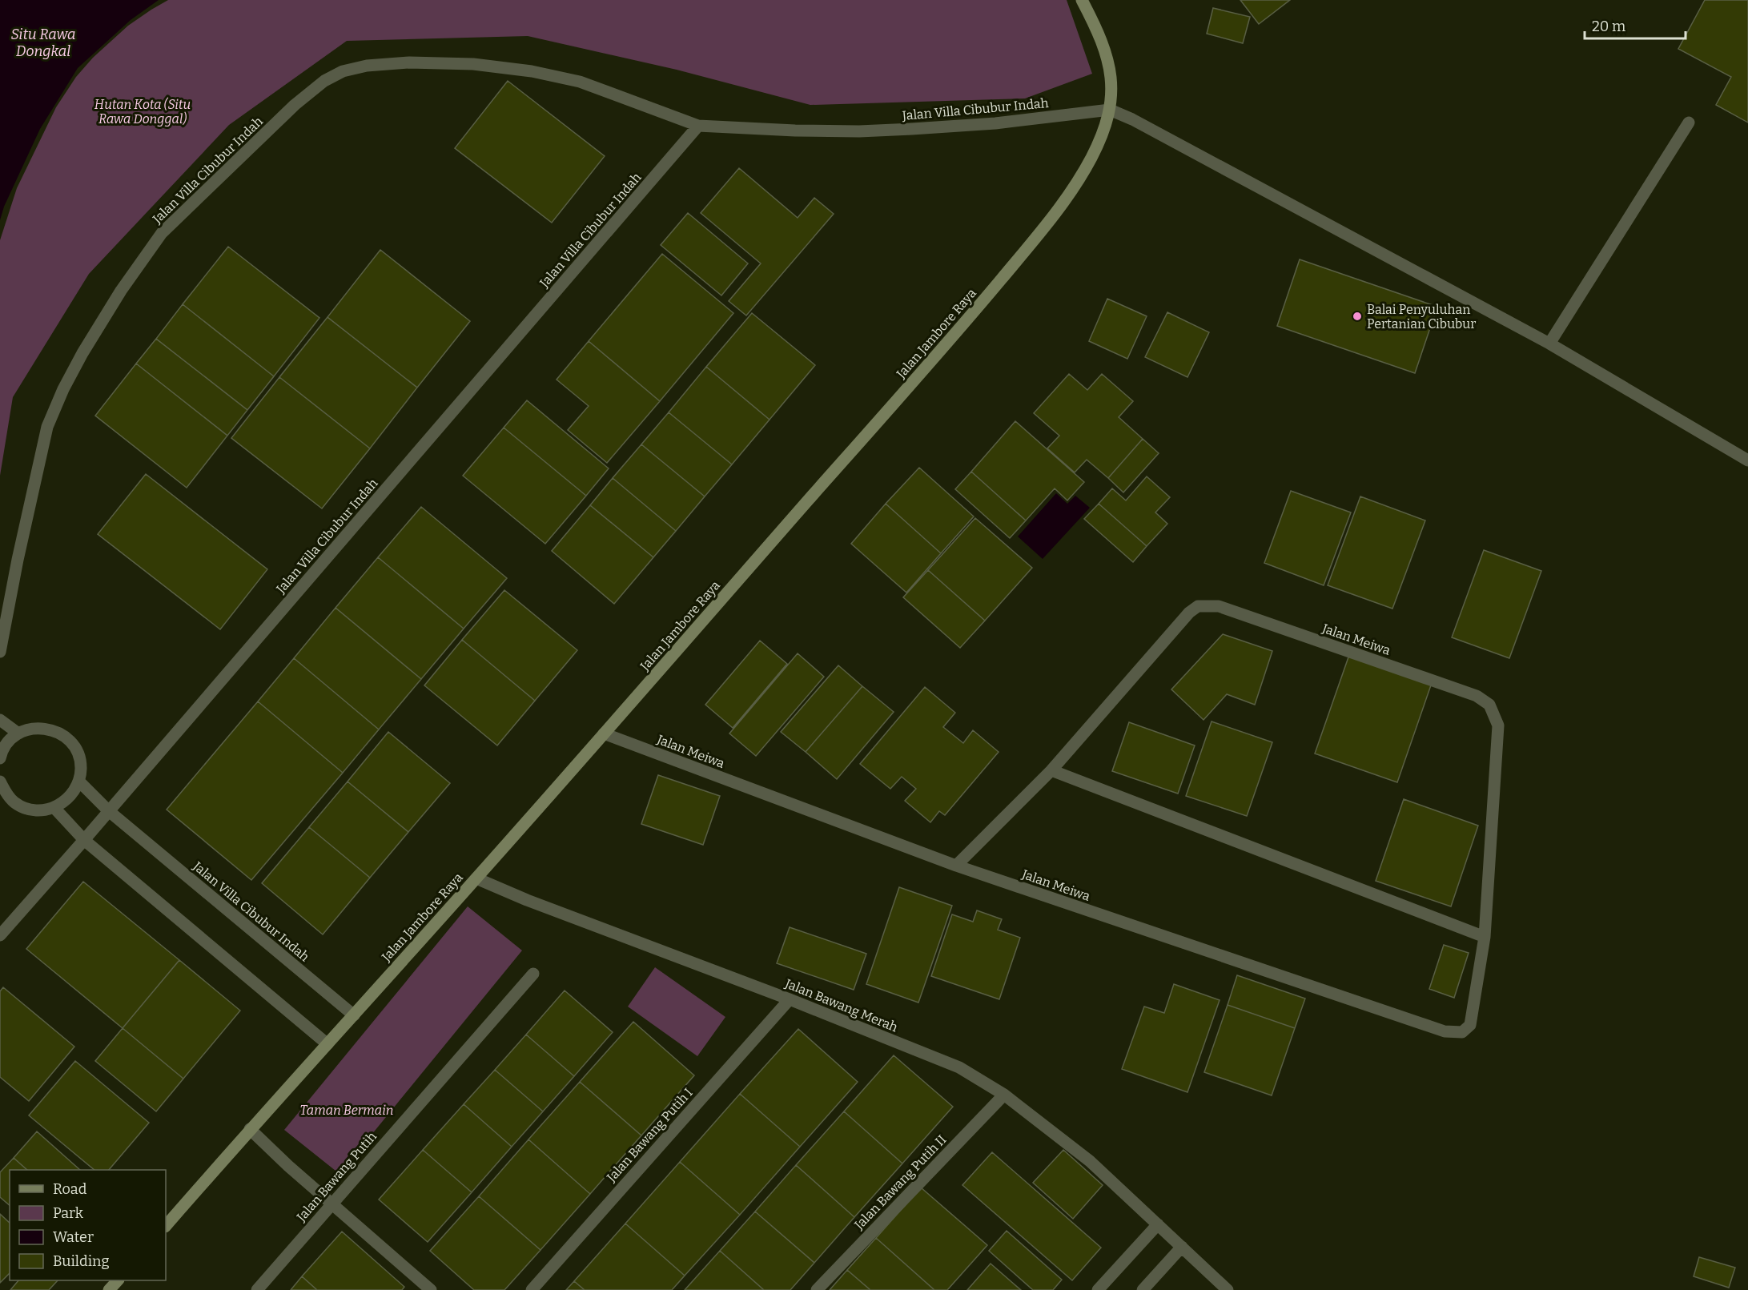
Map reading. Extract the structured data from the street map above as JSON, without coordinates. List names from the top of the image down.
{
  "streets": {
    "street": [
      "Jalan Villa Cibubur Indah",
      "Jalan Jambore Raya",
      "Jalan Meiwa",
      "Jalan Bawang Merah",
      "Jalan Bawang Putih I",
      "Jalan Bawang Putih",
      "Jalan Bawang Putih II"
    ]
  },
  "crossings": [
    ["Jalan Villa Cibubur Indah", "Jalan Jambore Raya"],
    ["Jalan Jambore Raya", "Jalan Meiwa"],
    ["Jalan Jambore Raya", "Jalan Bawang Merah"],
    ["Jalan Bawang Merah", "Jalan Bawang Putih I"],
    ["Jalan Bawang Merah", "Jalan Bawang Putih II"]
  ],
  "water": ["Situ Rawa Dongkal"],
  "parks": ["Hutan Kota (Situ Rawa Donggal)", "Taman Bermain"],
  "places": ["Balai Penyuluhan Pertanian Cibubur"],
  "legend": [
    "Road",
    "Park",
    "Water",
    "Building"
  ],
  "scale_bar": "20 m"
}
